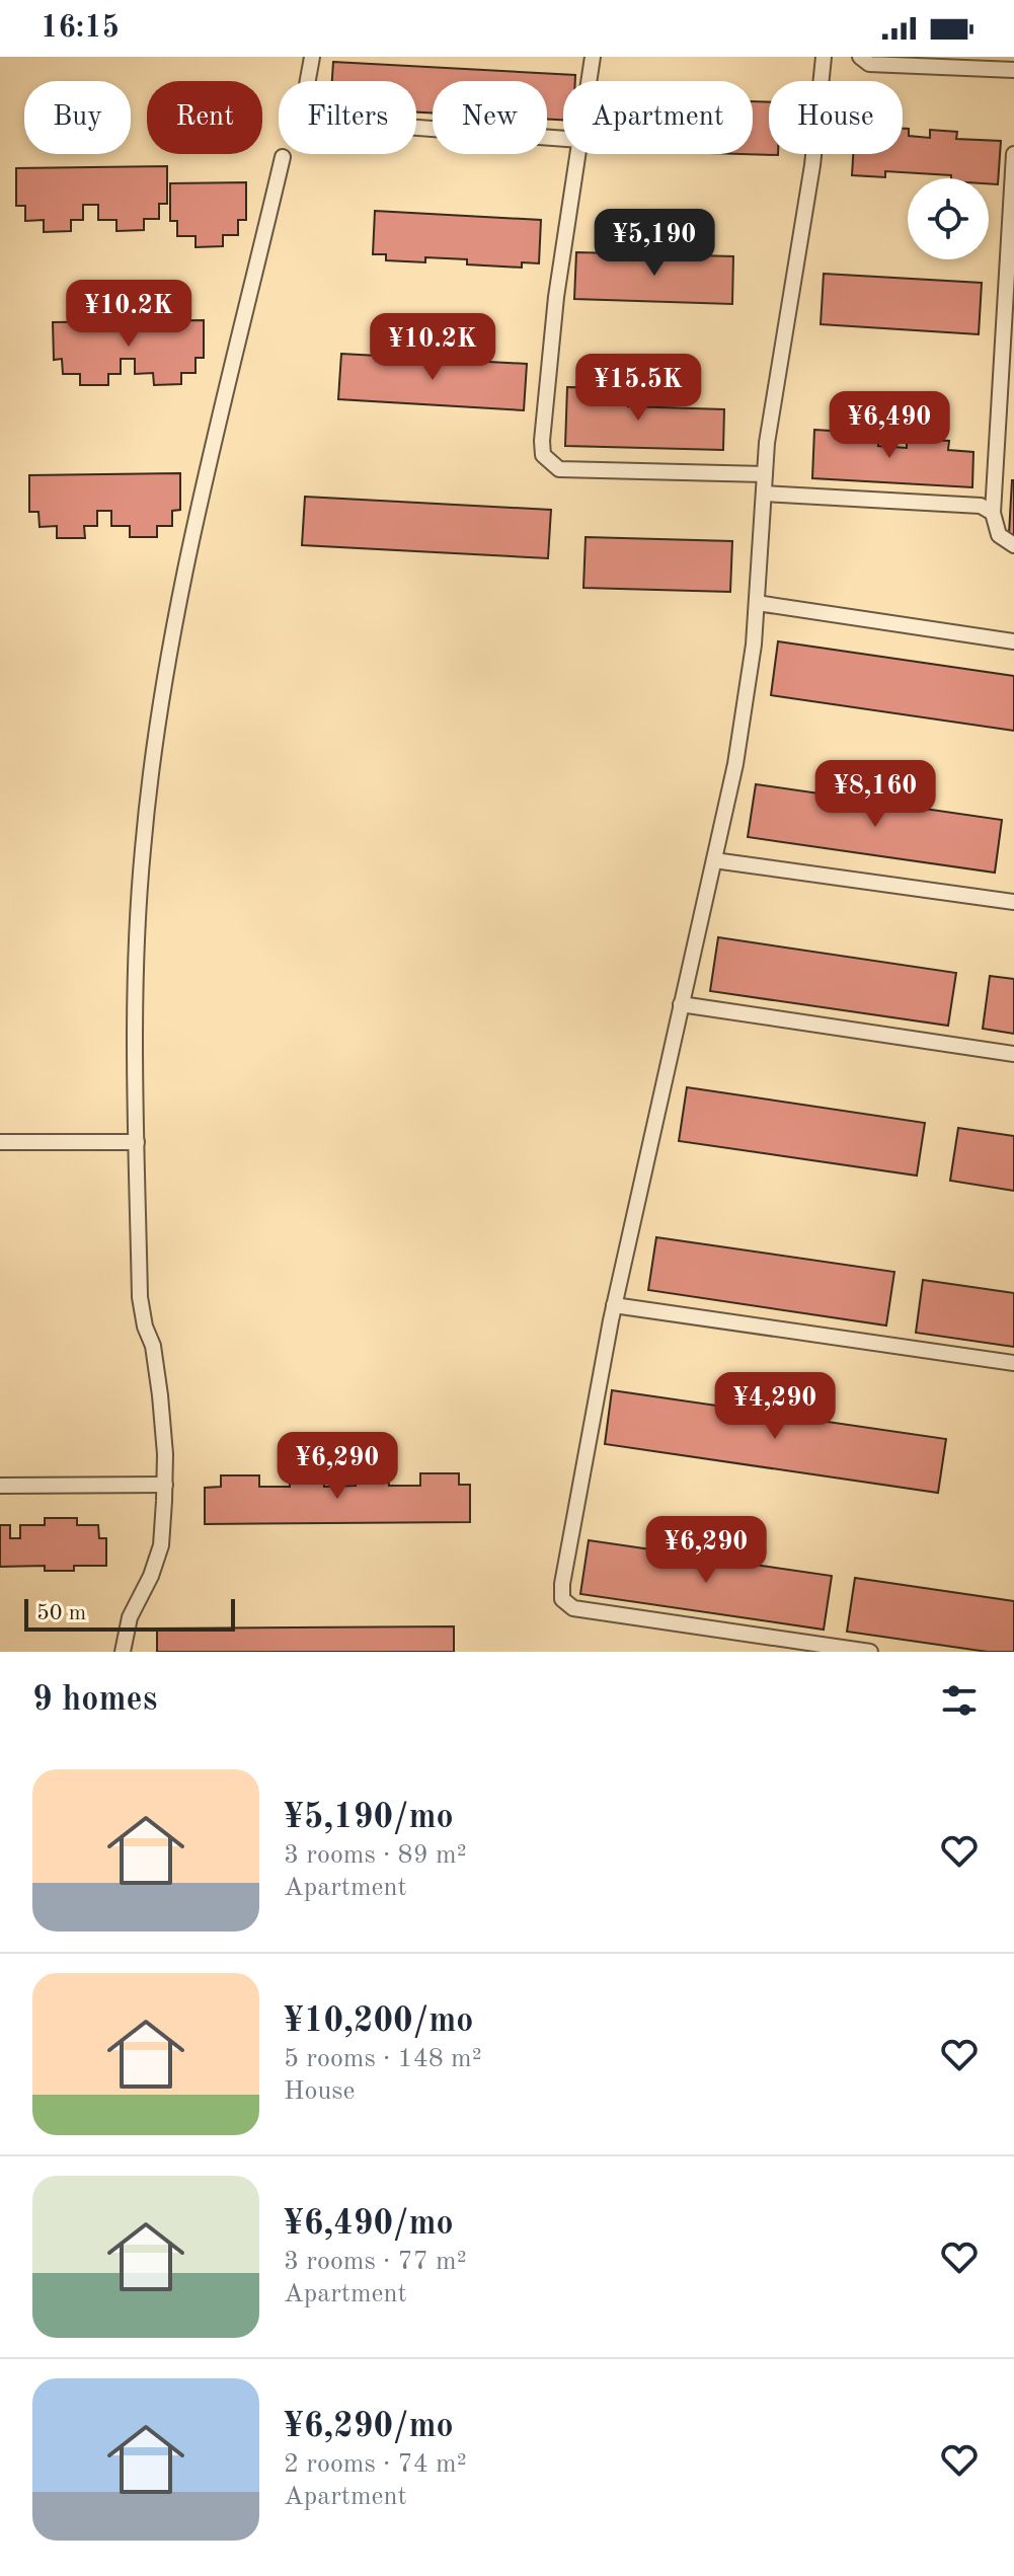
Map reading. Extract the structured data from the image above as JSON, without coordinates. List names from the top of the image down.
{
  "scale_bar": "50 m",
  "page": {
    "status": "16:15",
    "chip": [
      "Buy",
      "Rent",
      "Filters",
      "New",
      "Apartment",
      "House"
    ],
    "price": [
      "¥5,190",
      "¥10.2K",
      "¥10.2K",
      "¥15.5K",
      "¥6,490",
      "¥8,160",
      "¥4,290",
      "¥6,290",
      "¥6,290"
    ],
    "scale": "50 m",
    "heading": "9 homes",
    "list": [
      {
        "name": "¥5,190/mo",
        "note": "3 rooms · 89 m² · Apartment"
      },
      {
        "name": "¥10,200/mo",
        "note": "5 rooms · 148 m² · House"
      },
      {
        "name": "¥6,490/mo",
        "note": "3 rooms · 77 m² · Apartment"
      },
      {
        "name": "¥6,290/mo",
        "note": "2 rooms · 74 m² · Apartment"
      }
    ]
  }
}
